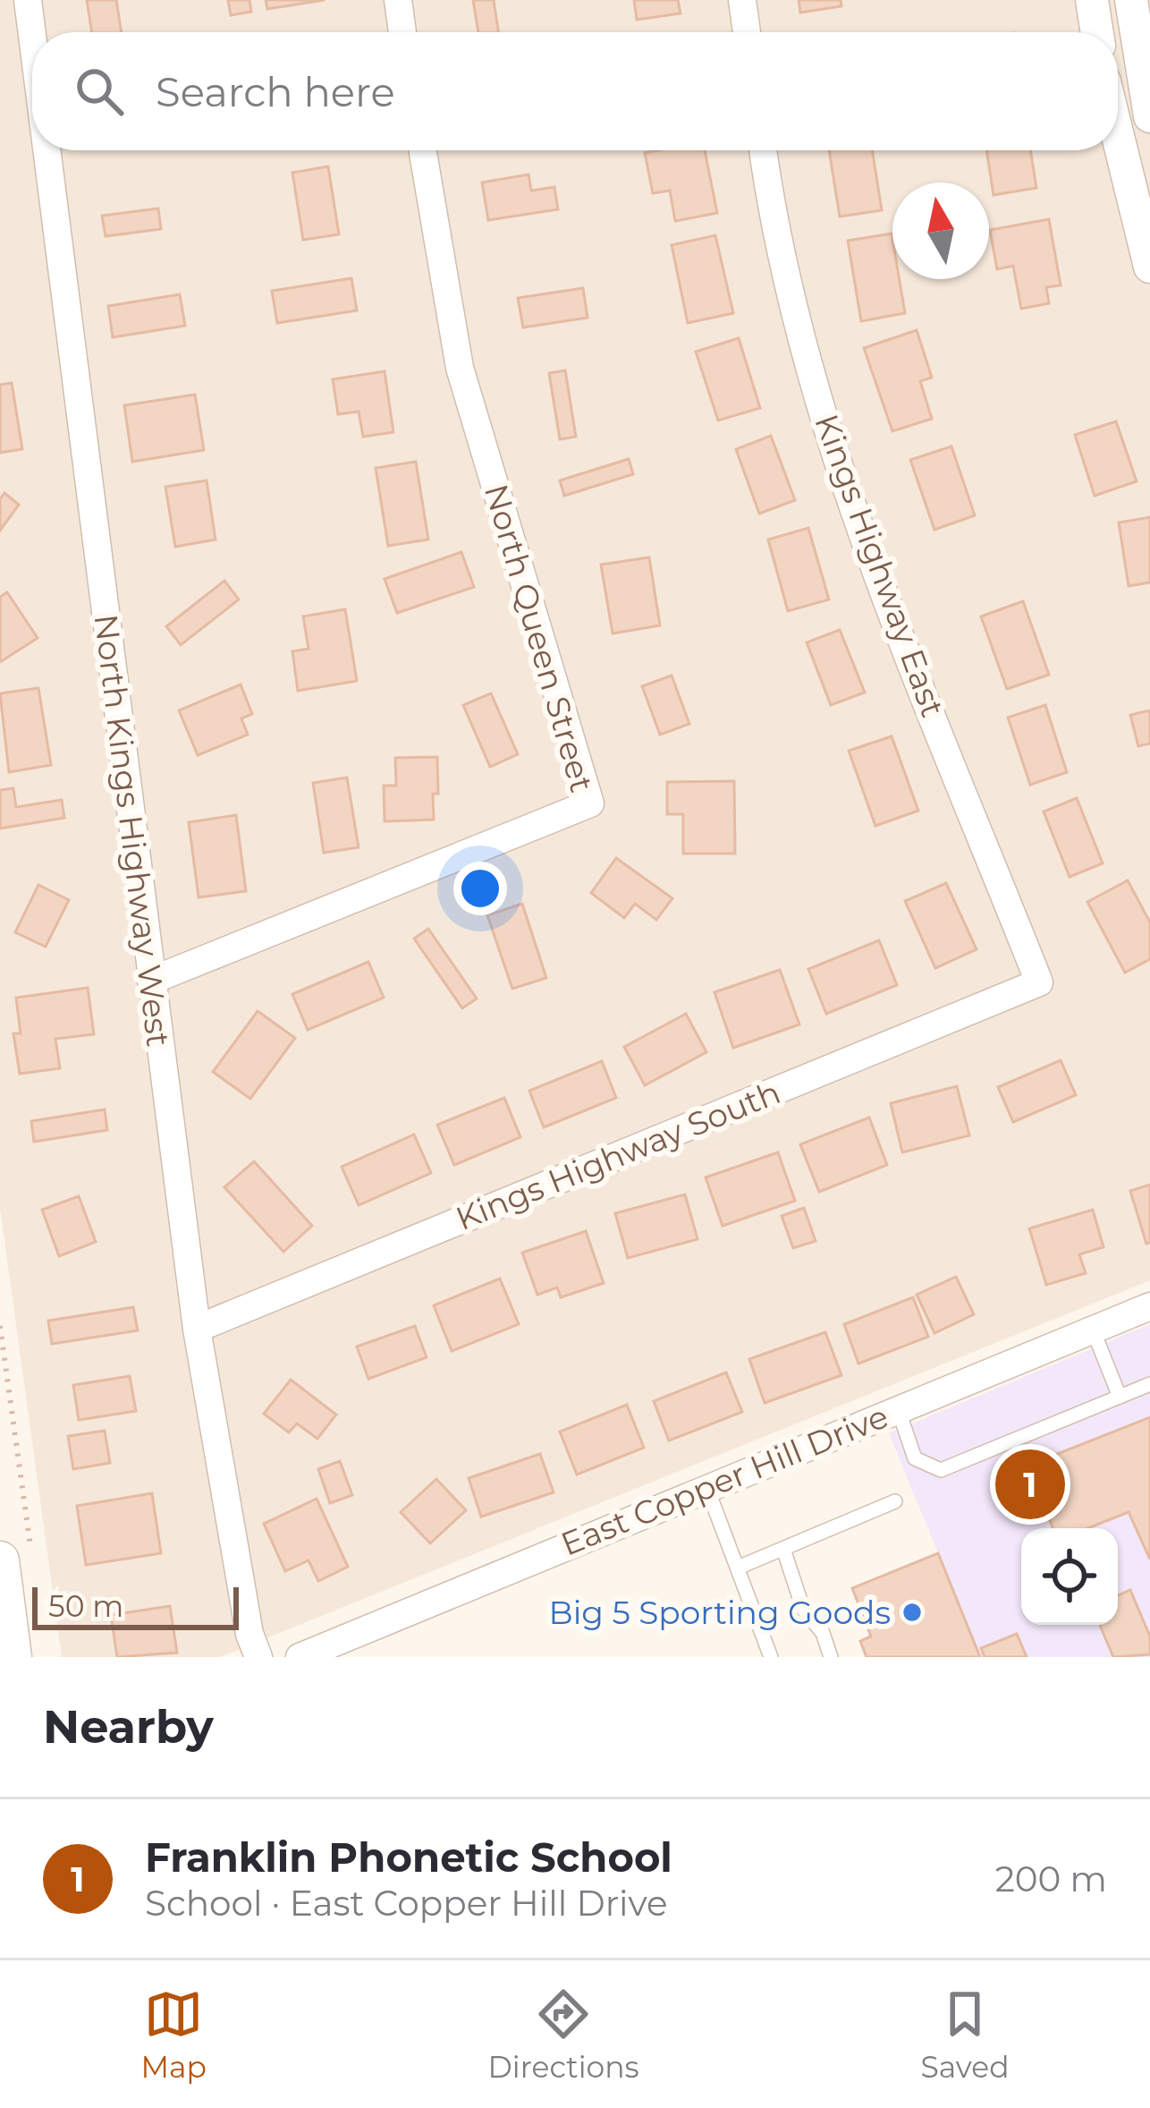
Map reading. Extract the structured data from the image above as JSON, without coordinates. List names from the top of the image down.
{
  "streets": {
    "street": [
      "Kings Highway East",
      "North Queen Street",
      "North Kings Highway West",
      "Kings Highway South",
      "East Copper Hill Drive"
    ]
  },
  "crossings": [
    ["Kings Highway East", "Kings Highway South"],
    ["North Queen Street", "North Kings Highway West"],
    ["North Kings Highway West", "Kings Highway South"]
  ],
  "places": ["Big 5 Sporting Goods"],
  "scale_bar": "50 m",
  "north": "top",
  "page": {
    "search": "Search here",
    "pins": "1",
    "scale": "50 m",
    "heading": "Nearby",
    "list": [
      {
        "mark": "1",
        "name": "Franklin Phonetic School",
        "note": "School · East Copper Hill Drive",
        "value": "200 m"
      }
    ],
    "nav": ["Map", "Directions", "Saved"]
  }
}
